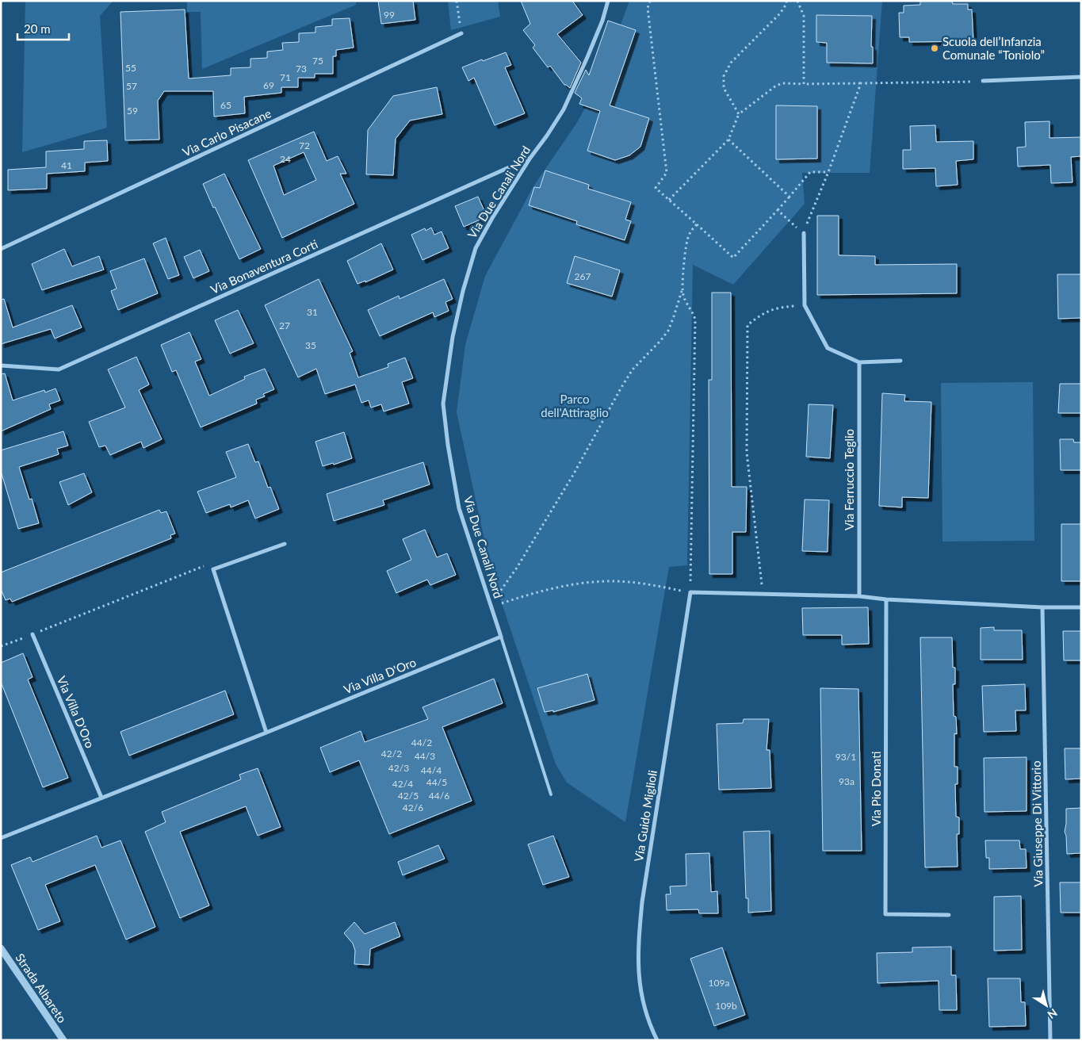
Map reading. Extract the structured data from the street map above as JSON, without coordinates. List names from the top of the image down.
{
  "streets": {
    "street": [
      "Via Carlo Pisacane",
      "Via Due Canali Nord",
      "Via Bonaventura Corti",
      "Via Ferruccio Teglio",
      "Via Villa D'Oro",
      "Via Pio Donati",
      "Via Guido Miglioli",
      "Via Giuseppe Di Vittorio",
      "Strada Albareto"
    ]
  },
  "crossings": [
    ["Via Due Canali Nord", "Via Bonaventura Corti"],
    ["Via Due Canali Nord", "Via Villa D'Oro"]
  ],
  "parks": ["Parco dell'Attiraglio"],
  "places": ["Scuola dell’Infanzia Comunale “Toniolo”"],
  "house_numbers": [
    "99",
    "75",
    "55",
    "73",
    "71",
    "69",
    "57",
    "65",
    "59",
    "72",
    "24",
    "41",
    "267",
    "31",
    "27",
    "35",
    "44/2",
    "42/2",
    "44/3",
    "93/1",
    "42/3",
    "44/4",
    "93a",
    "44/5",
    "42/4",
    "42/5",
    "44/6",
    "42/6",
    "109a",
    "109b"
  ],
  "scale_bar": "20 m",
  "north": "bottom right"
}
